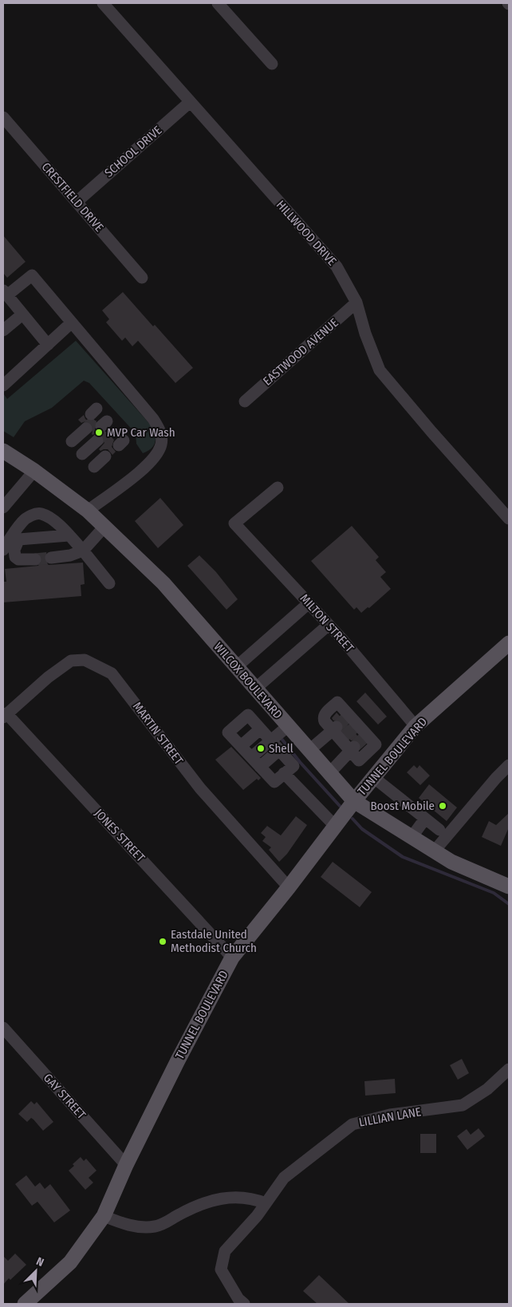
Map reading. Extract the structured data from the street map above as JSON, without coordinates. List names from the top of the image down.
{
  "streets": {
    "main road": ["WILCOX BOULEVARD", "TUNNEL BOULEVARD"],
    "street": [
      "SCHOOL DRIVE",
      "CRESTFIELD DRIVE",
      "HILLWOOD DRIVE",
      "EASTWOOD AVENUE",
      "MILTON STREET",
      "MARTIN STREET",
      "JONES STREET",
      "GAY STREET",
      "LILLIAN LANE"
    ]
  },
  "crossings": [
    ["SCHOOL DRIVE", "CRESTFIELD DRIVE"],
    ["SCHOOL DRIVE", "HILLWOOD DRIVE"],
    ["HILLWOOD DRIVE", "EASTWOOD AVENUE"],
    ["MILTON STREET", "TUNNEL BOULEVARD"],
    ["WILCOX BOULEVARD", "TUNNEL BOULEVARD"],
    ["MARTIN STREET", "TUNNEL BOULEVARD"],
    ["MARTIN STREET", "JONES STREET"],
    ["TUNNEL BOULEVARD", "JONES STREET"],
    ["TUNNEL BOULEVARD", "GAY STREET"]
  ],
  "places": [
    "MVP Car Wash",
    "Shell",
    "Boost Mobile",
    "Eastdale United Methodist Church"
  ],
  "north": "top right"
}
